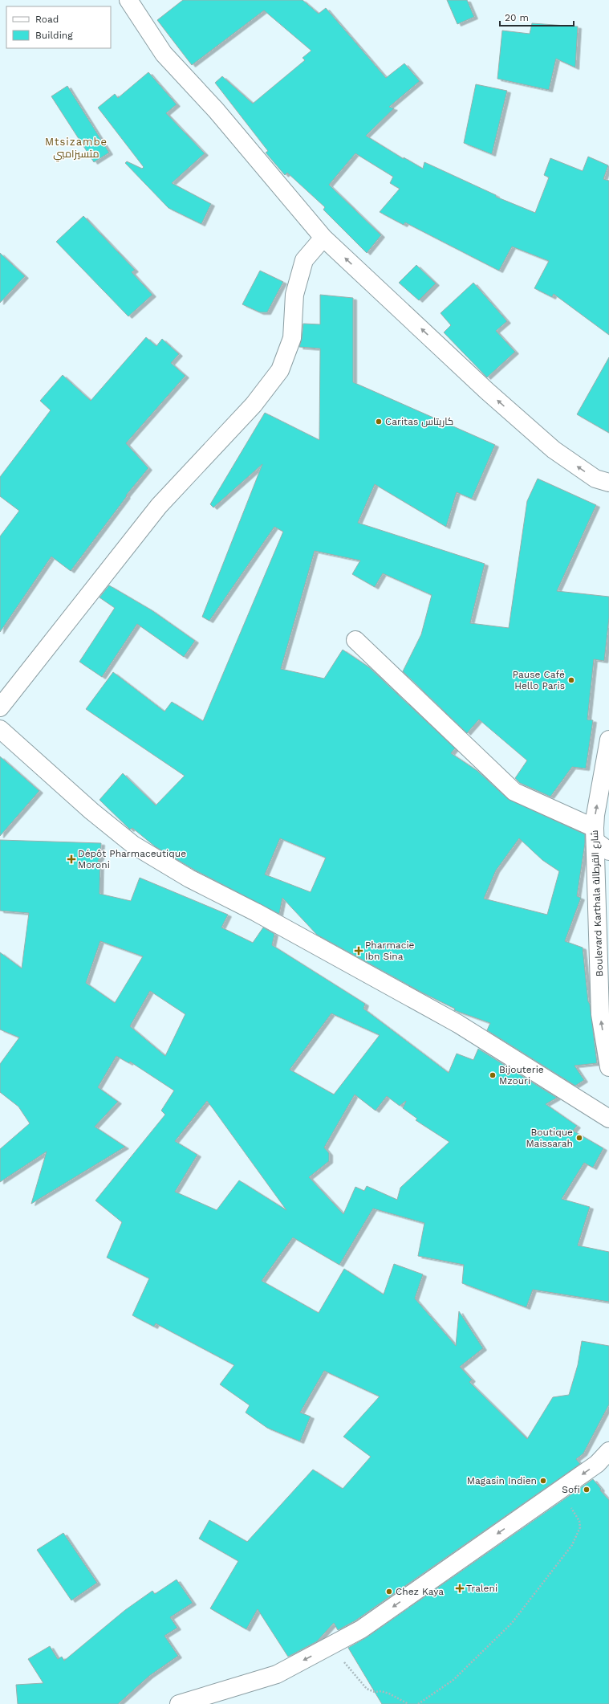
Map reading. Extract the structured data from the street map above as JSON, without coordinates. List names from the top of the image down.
{
  "streets": {
    "street": ["Boulevard Karthala شارع القرطالة"]
  },
  "one_way": ["Boulevard Karthala شارع القرطالة"],
  "districts": ["Mtsizambe متسيزامبي"],
  "places": {
    "other": [
      "Caritas كاريتاس",
      "Pause Café Hello Paris",
      "Bijouterie Mzouri",
      "Boutique Maissarah",
      "Magasin Indien",
      "Sofi",
      "Chez Kaya"
    ],
    "health": ["Dépôt Pharmaceutique Moroni", "Pharmacie Ibn Sina", "Traleni"]
  },
  "legend": ["Road", "Building"],
  "scale_bar": "20 m"
}
